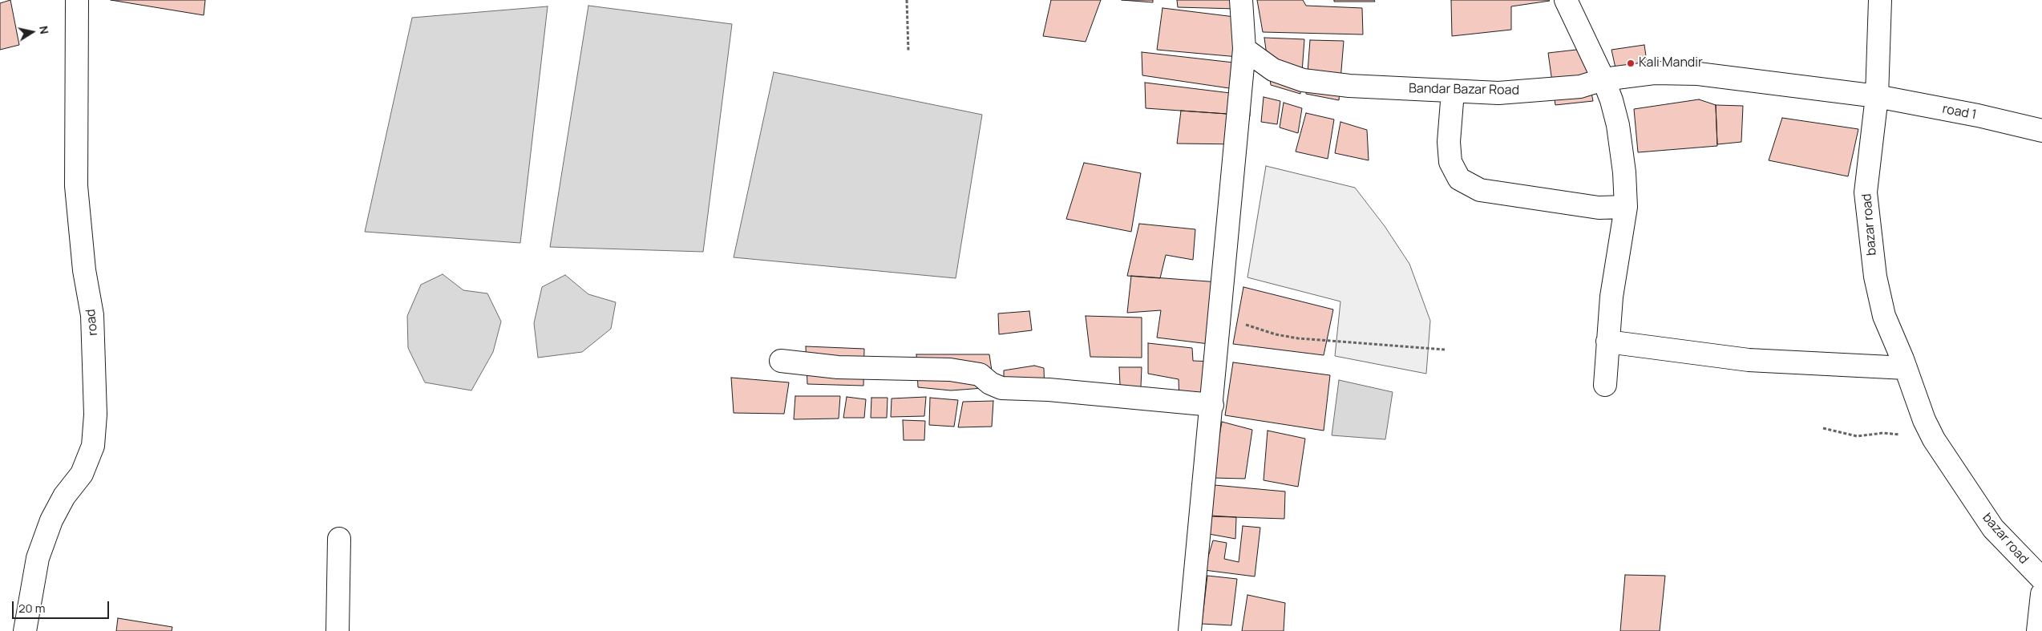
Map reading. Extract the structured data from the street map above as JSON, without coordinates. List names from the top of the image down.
{
  "streets": {
    "street": [
      "Bandar Bazar Road",
      "road 1",
      "bazar road",
      "road"
    ]
  },
  "crossings": [
    ["road 1", "bazar road"]
  ],
  "places": ["Kali Mandir"],
  "scale_bar": "20 m",
  "north": "right"
}
